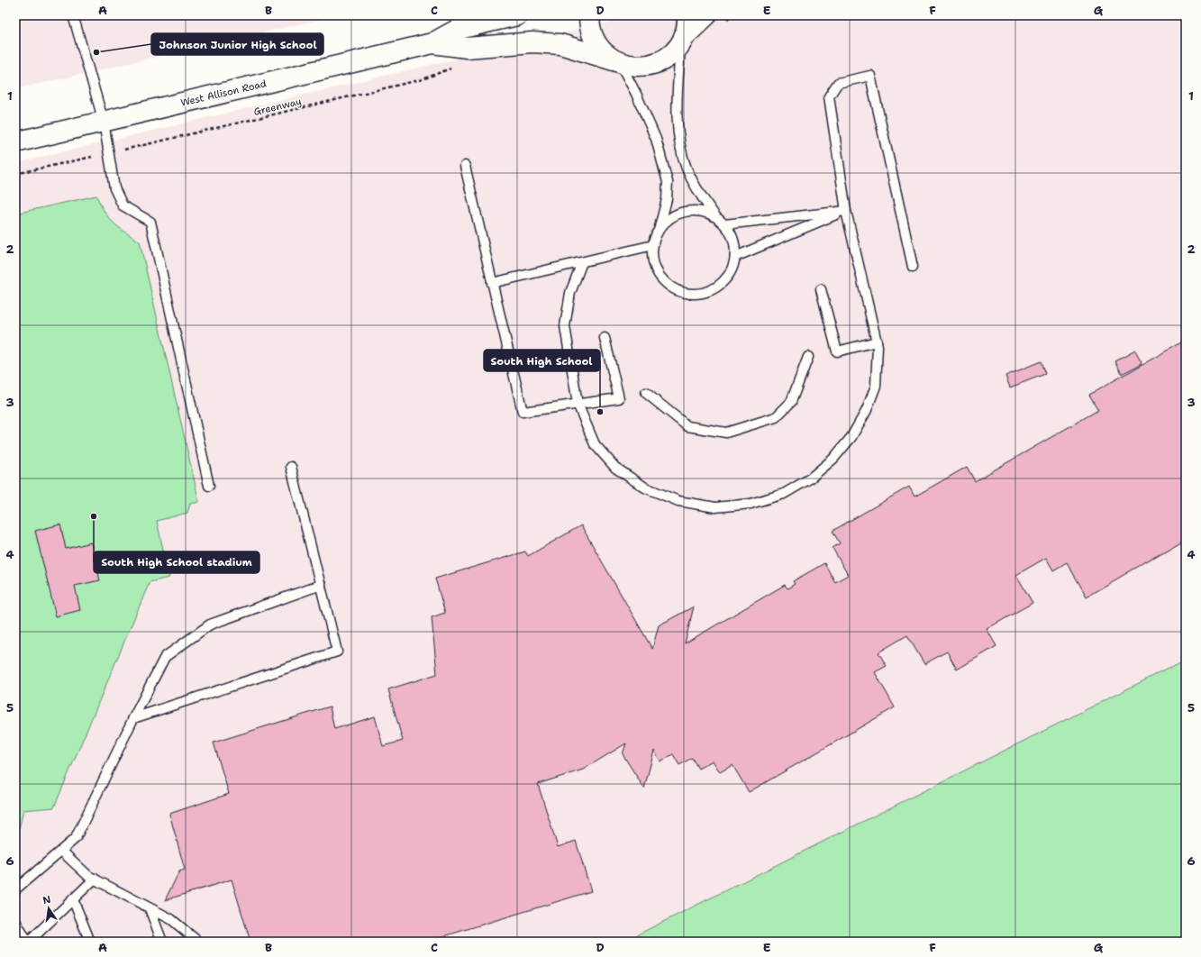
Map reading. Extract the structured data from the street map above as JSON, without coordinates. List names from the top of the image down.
{
  "streets": {
    "street": ["West Allison Road"],
    "path": ["Greenway"]
  },
  "places": ["Johnson Junior High School", "South High School", "South High School stadium"],
  "north": "top",
  "grid": {
    "columns": [
      "A",
      "B",
      "C",
      "D",
      "E",
      "F",
      "G"
    ],
    "rows": [
      "1",
      "2",
      "3",
      "4",
      "5",
      "6"
    ]
  }
}
